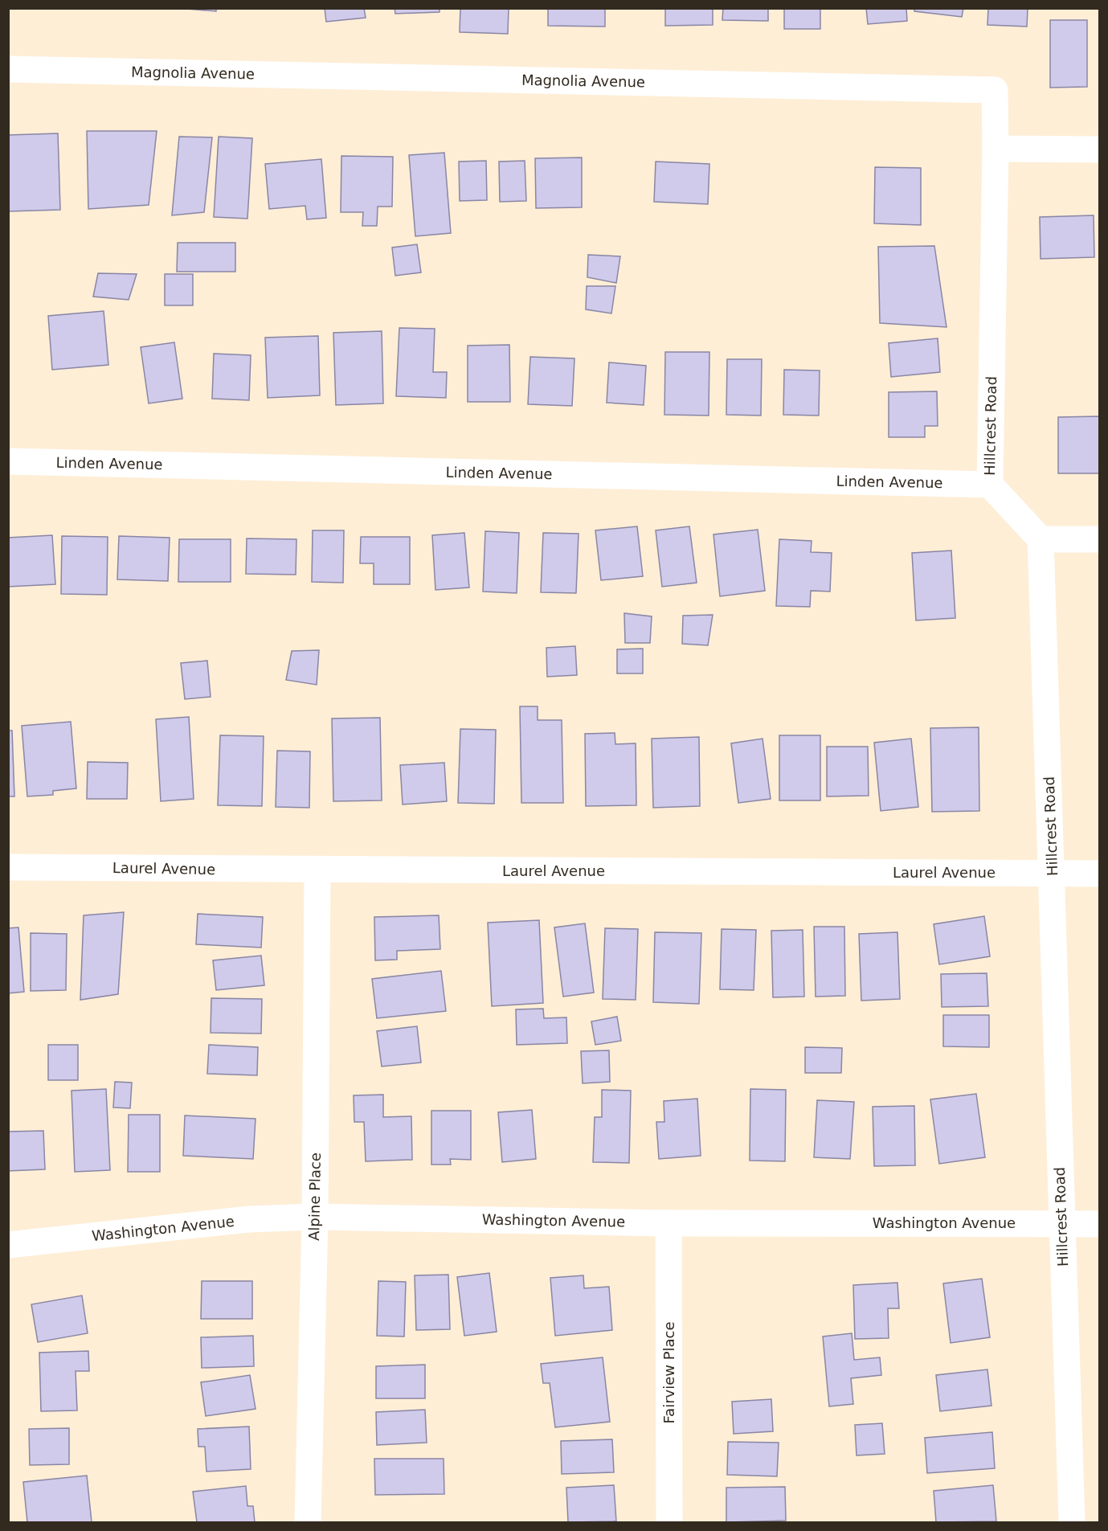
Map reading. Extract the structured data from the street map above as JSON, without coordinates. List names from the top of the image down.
{
  "streets": {
    "street": [
      "Magnolia Avenue",
      "Hillcrest Road",
      "Linden Avenue",
      "Laurel Avenue",
      "Alpine Place",
      "Washington Avenue",
      "Fairview Place"
    ]
  },
  "crossings": [
    ["Magnolia Avenue", "Hillcrest Road"],
    ["Hillcrest Road", "Linden Avenue"],
    ["Hillcrest Road", "Laurel Avenue"],
    ["Hillcrest Road", "Washington Avenue"],
    ["Laurel Avenue", "Alpine Place"],
    ["Alpine Place", "Washington Avenue"],
    ["Washington Avenue", "Fairview Place"]
  ]
}
